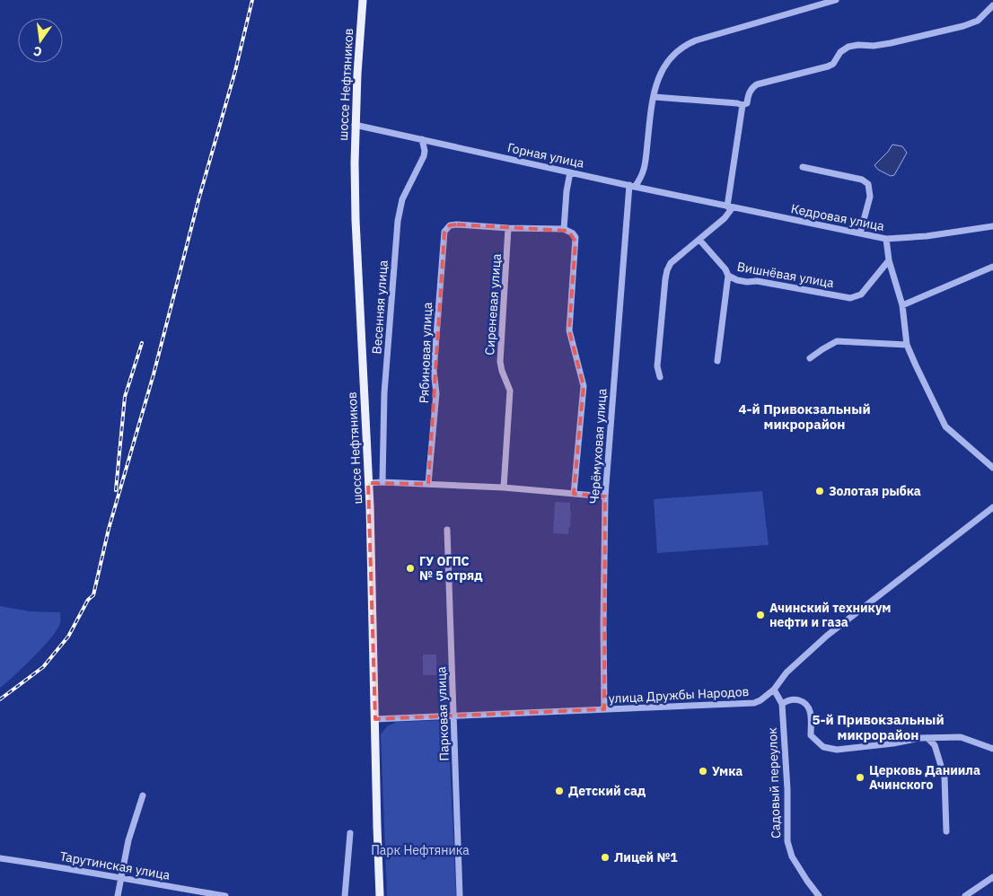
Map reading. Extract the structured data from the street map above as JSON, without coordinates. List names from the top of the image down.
{
  "streets": {
    "main road": ["шоссе Нефтяников"],
    "street": [
      "Горная улица",
      "Кедровая улица",
      "Вишнёвая улица",
      "Сиреневая улица",
      "Весенняя улица",
      "Рябиновая улица",
      "Черёмуховая улица",
      "улица Дружбы Народов",
      "Парковая улица",
      "Садовый переулок",
      "Тарутинская улица"
    ]
  },
  "crossings": [
    ["шоссе Нефтяников", "Горная улица"],
    ["шоссе Нефтяников", "улица Дружбы Народов"],
    ["Горная улица", "Кедровая улица"],
    ["Горная улица", "Весенняя улица"],
    ["Горная улица", "Черёмуховая улица"],
    ["Сиреневая улица", "Рябиновая улица"],
    ["Черёмуховая улица", "улица Дружбы Народов"],
    ["улица Дружбы Народов", "Парковая улица"],
    ["улица Дружбы Народов", "Садовый переулок"]
  ],
  "districts": ["4-й Привокзальный микрорайон", "5-й Привокзальный микрорайон"],
  "parks": ["Парк Нефтяника"],
  "places": [
    "Золотая рыбка",
    "ГУ ОГПС № 5 отряд",
    "Ачинский техникум нефти и газа",
    "Умка",
    "Церковь Даниила Ачинского",
    "Детский сад",
    "Лицей №1"
  ],
  "north": "bottom"
}
